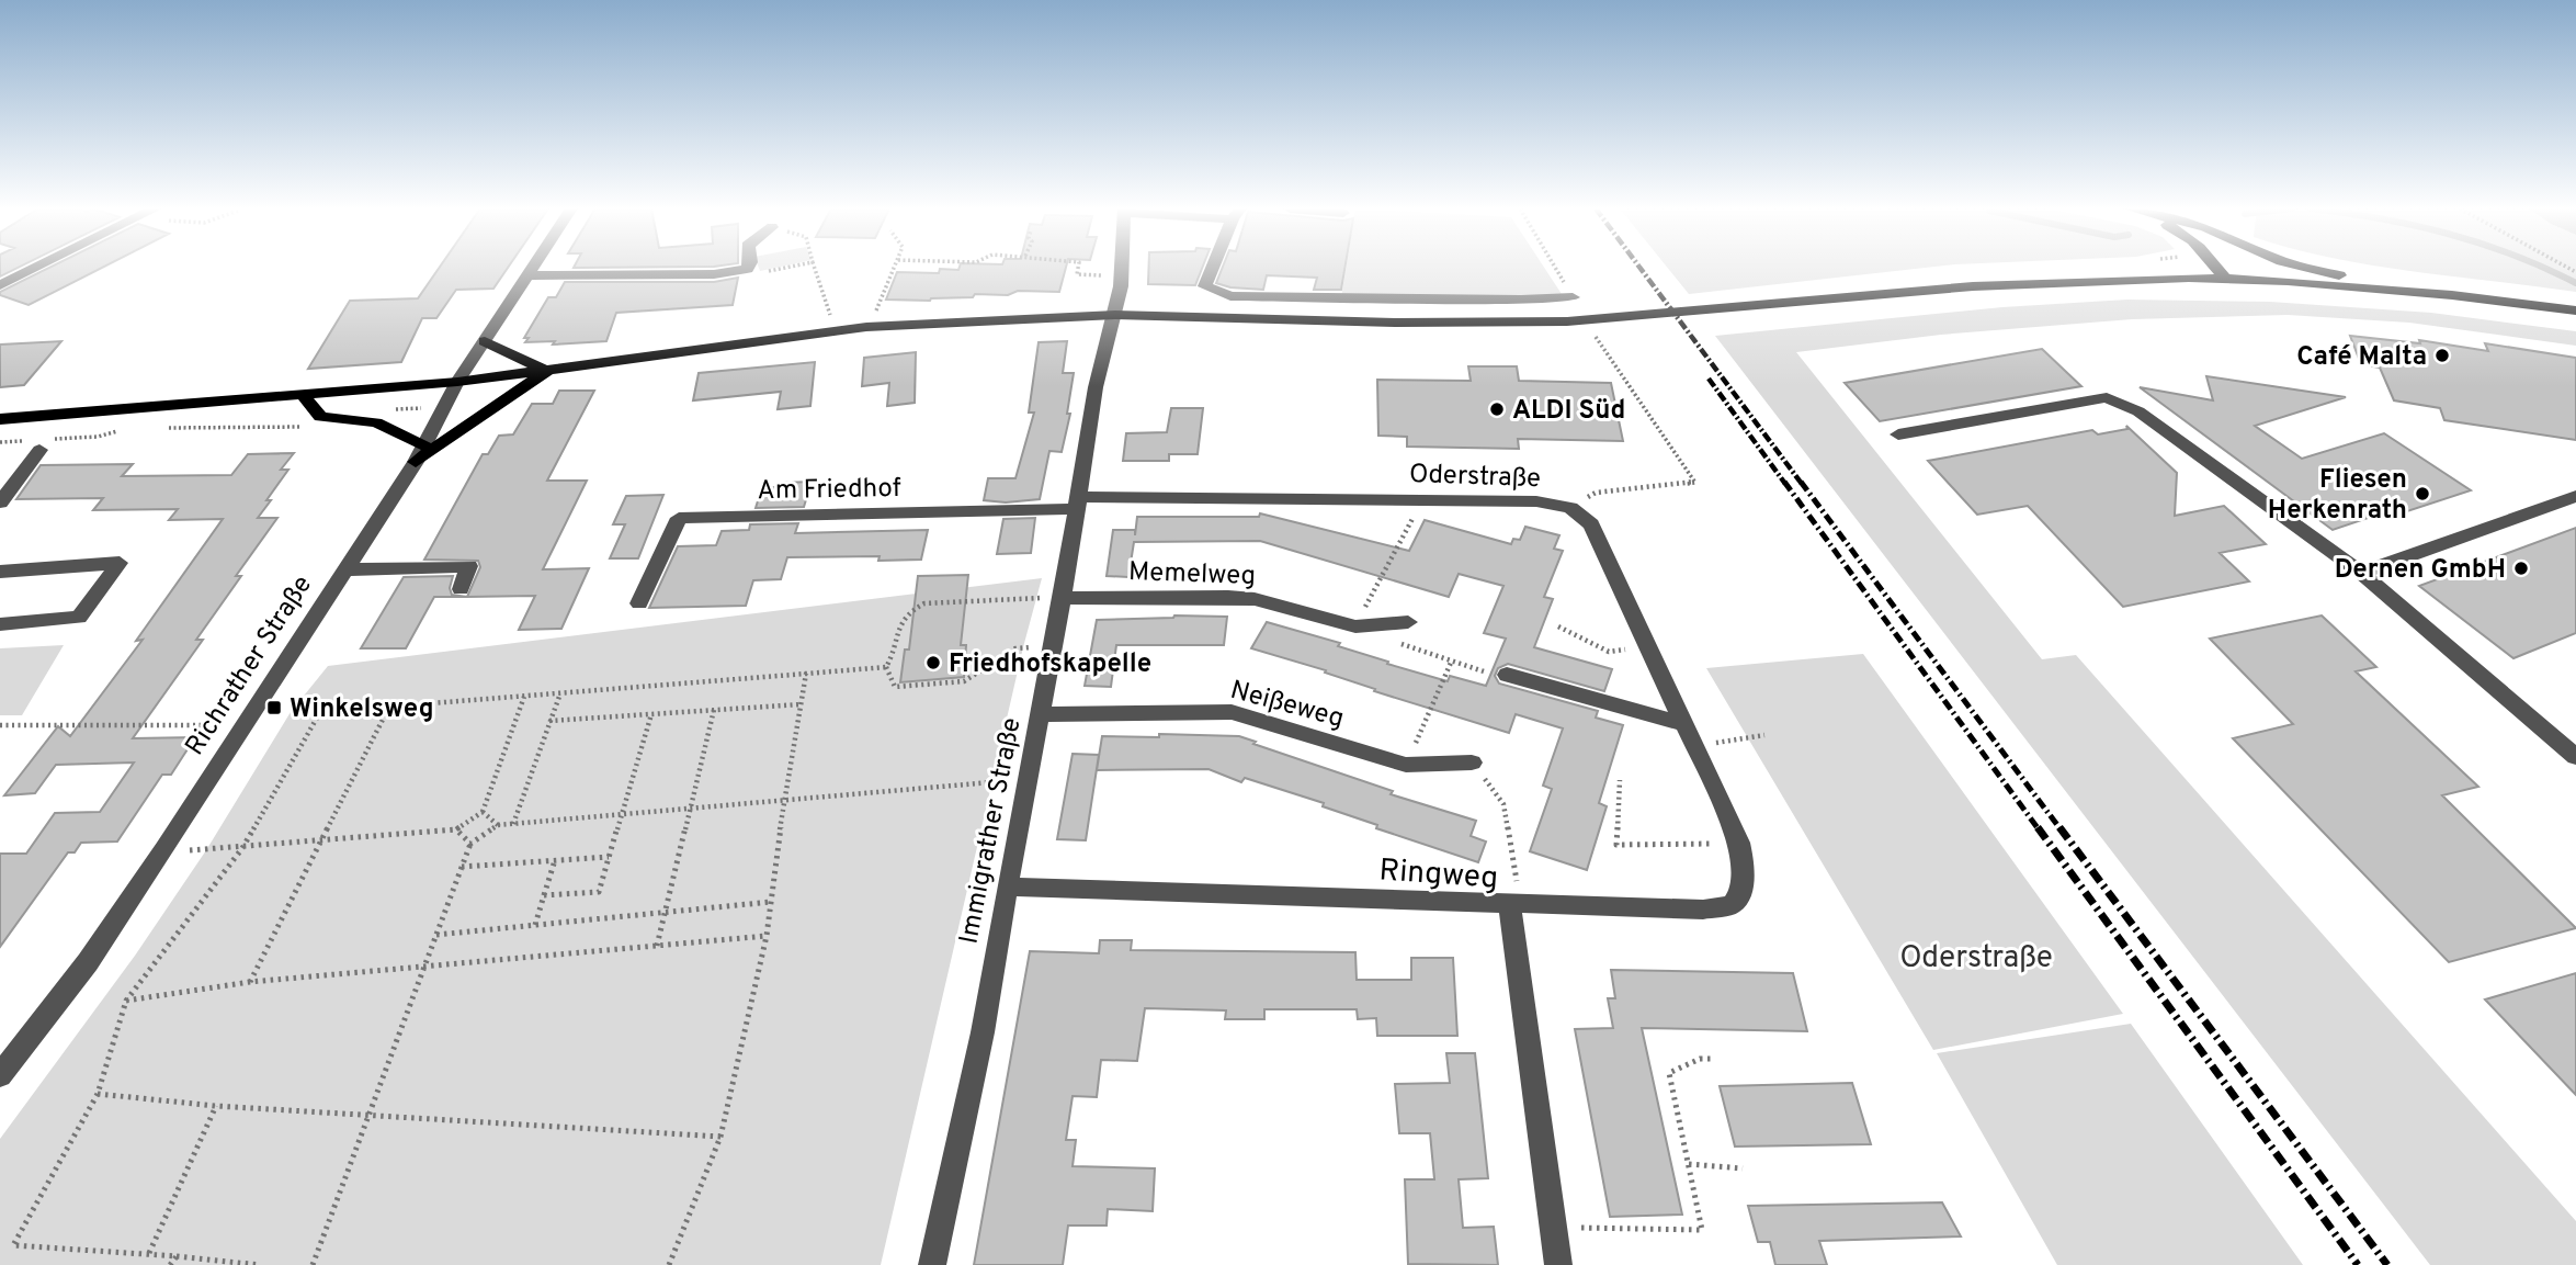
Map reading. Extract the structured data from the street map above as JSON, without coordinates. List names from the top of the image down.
{
  "streets": {
    "street": [
      "Oderstraße",
      "Am Friedhof",
      "Memelweg",
      "Richrather Straße",
      "Neißeweg",
      "Immigrather Straße",
      "Ringweg"
    ]
  },
  "crossings": [
    ["Oderstraße", "Am Friedhof"],
    ["Oderstraße", "Immigrather Straße"],
    ["Oderstraße", "Ringweg"],
    ["Am Friedhof", "Immigrather Straße"],
    ["Memelweg", "Immigrather Straße"],
    ["Neißeweg", "Immigrather Straße"],
    ["Immigrather Straße", "Ringweg"]
  ],
  "parks": ["Oderstraße"],
  "places": {
    "other": [
      "Café Malta",
      "ALDI Süd",
      "Fliesen Herkenrath",
      "Dernen GmbH",
      "Friedhofskapelle"
    ],
    "transit": ["Winkelsweg"]
  }
}
